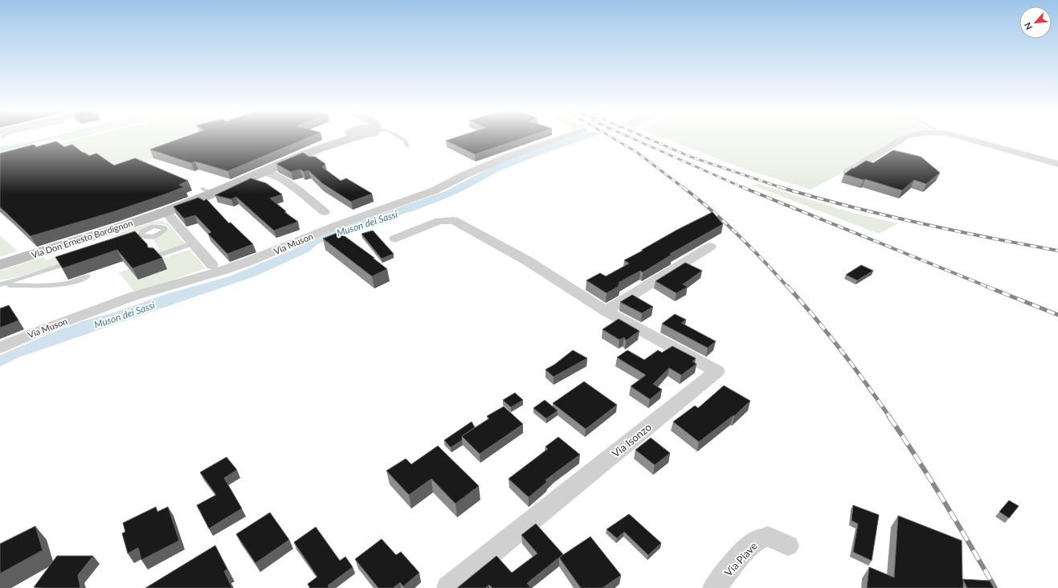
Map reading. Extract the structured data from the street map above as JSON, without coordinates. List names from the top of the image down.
{
  "streets": {
    "street": [
      "Via Don Ernesto Bordignon",
      "Via Muson",
      "Via Isonzo",
      "Via Piave"
    ]
  },
  "water": ["Muson dei Sassi"],
  "north": "bottom left"
}
